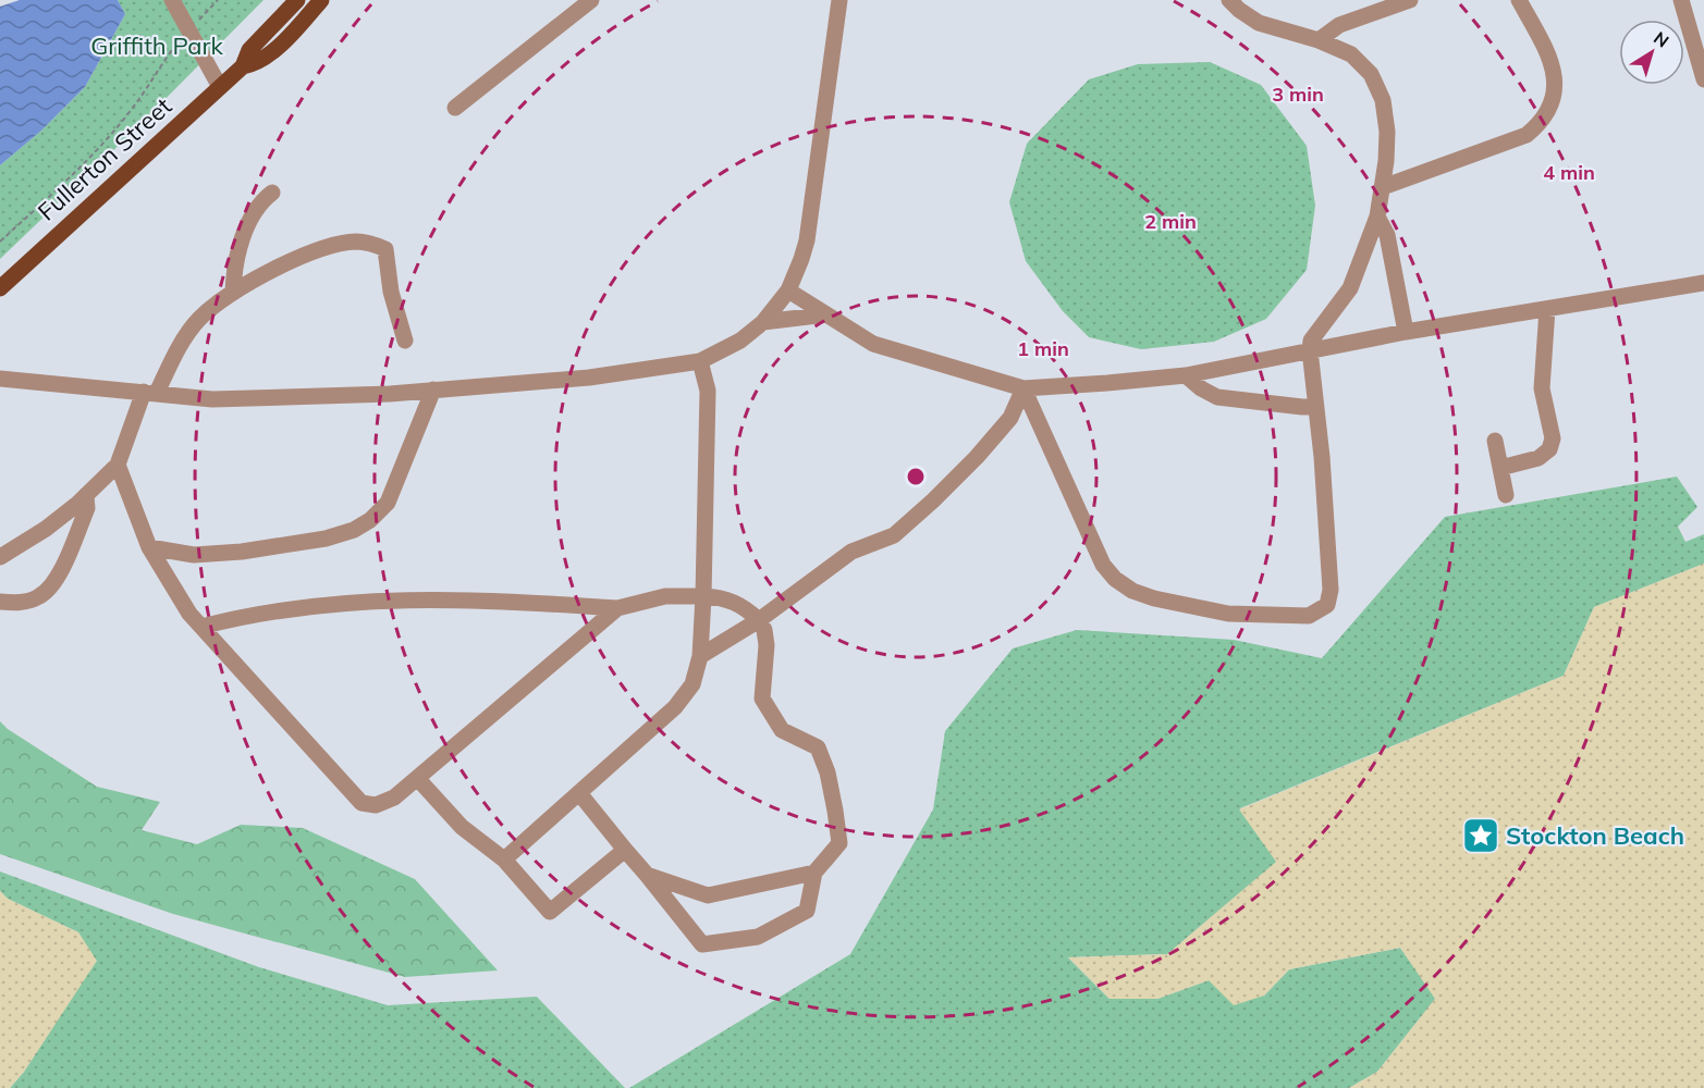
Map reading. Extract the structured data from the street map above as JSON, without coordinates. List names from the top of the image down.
{
  "streets": {
    "main road": ["Fullerton Street"]
  },
  "parks": ["Griffith Park"],
  "places": {
    "place": ["Stockton Beach"]
  },
  "north": "top right",
  "rings": [
    "3 min",
    "4 min",
    "2 min",
    "1 min"
  ]
}
